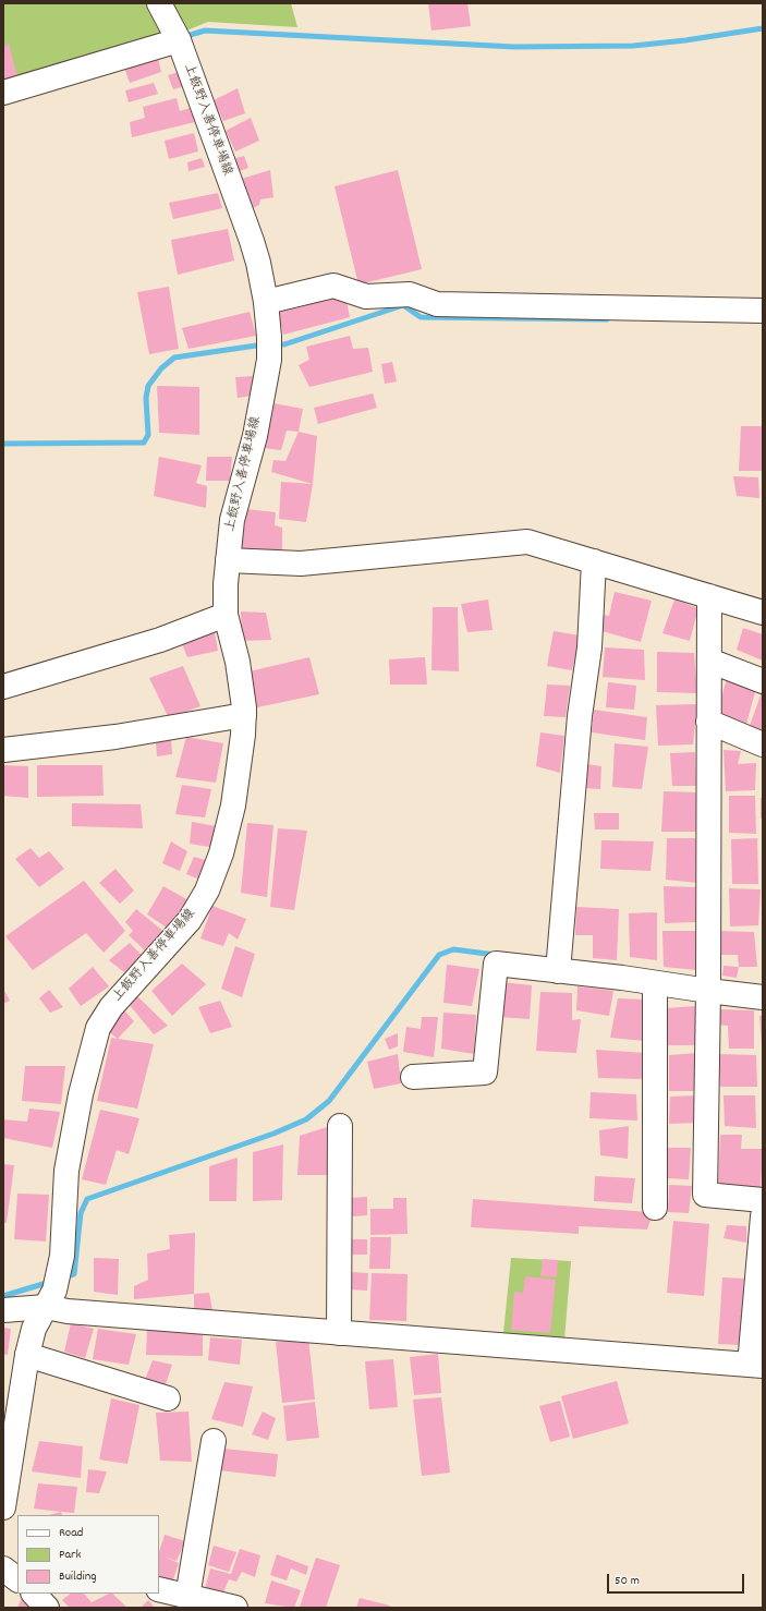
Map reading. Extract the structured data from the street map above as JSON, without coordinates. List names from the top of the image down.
{
  "streets": {
    "street": ["上飯野入善停車場線"]
  },
  "legend": ["Road", "Park", "Building"],
  "scale_bar": "50 m"
}
